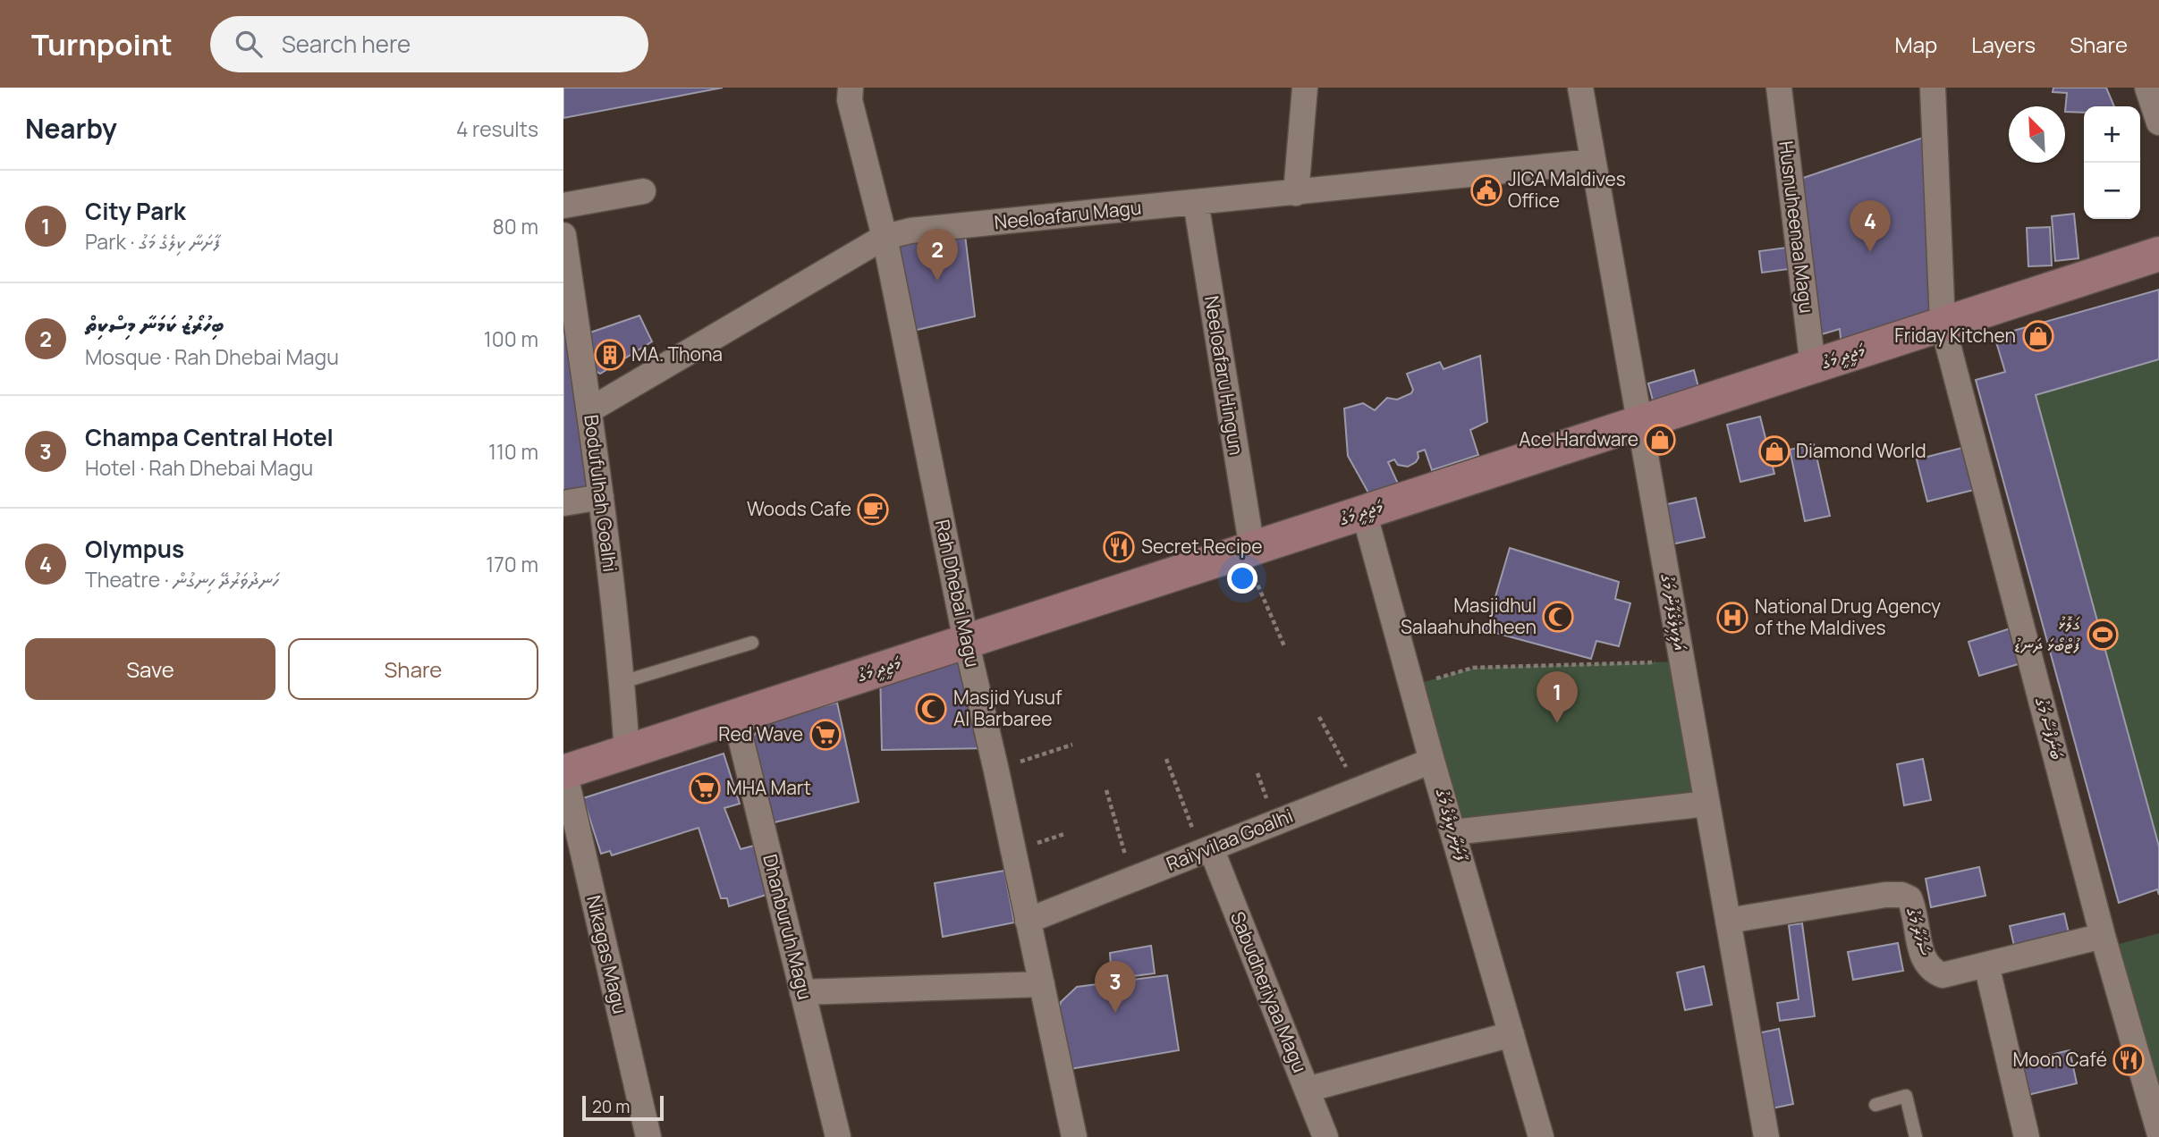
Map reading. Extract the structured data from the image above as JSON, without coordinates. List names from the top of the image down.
{
  "streets": {
    "street": [
      "Neeloafaru Magu",
      "Husnuheenaa Magu",
      "މަޖީދީ މަގު",
      "Neeloafaru Hingun",
      "Bodufulhah Goalhi",
      "Rah Dhebai Magu",
      "އަލިކިލެގެފާނު މަގު",
      "ބަނަފްސާ މަގު",
      "ފާށަނާ ކިލެގެ މަގު",
      "Raiyvilaa Goalhi",
      "Dhanburuh Magu",
      "ސަހަރާ މަގު",
      "Nikagas Magu",
      "Sabudheriyaa Magu"
    ]
  },
  "crossings": [
    ["Neeloafaru Magu", "Neeloafaru Hingun"],
    ["Neeloafaru Magu", "Bodufulhah Goalhi"],
    ["Neeloafaru Magu", "Rah Dhebai Magu"],
    ["Neeloafaru Magu", "އަލިކިލެގެފާނު މަގު"],
    ["Husnuheenaa Magu", "މަޖީދީ މަގު"],
    ["މަޖީދީ މަގު", "Neeloafaru Hingun"],
    ["މަޖީދީ މަގު", "Bodufulhah Goalhi"],
    ["މަޖީދީ މަގު", "Rah Dhebai Magu"],
    ["މަޖީދީ މަގު", "އަލިކިލެގެފާނު މަގު"],
    ["މަޖީދީ މަގު", "ބަނަފްސާ މަގު"],
    ["މަޖީދީ މަގު", "ފާށަނާ ކިލެގެ މަގު"],
    ["މަޖީދީ މަގު", "Dhanburuh Magu"],
    ["މަޖީދީ މަގު", "Nikagas Magu"],
    ["Rah Dhebai Magu", "Raiyvilaa Goalhi"],
    ["އަލިކިލެގެފާނު މަގު", "ސަހަރާ މަގު"],
    ["ބަނަފްސާ މަގު", "ސަހަރާ މަގު"],
    ["ފާށަނާ ކިލެގެ މަގު", "Raiyvilaa Goalhi"],
    ["Raiyvilaa Goalhi", "Sabudheriyaa Magu"]
  ],
  "places": {
    "public building": ["JICA Maldives Office"],
    "shop": ["Friday Kitchen", "Ace Hardware", "Diamond World"],
    "building": ["MA. Thona"],
    "cafe": ["Woods Cafe"],
    "restaurant": ["Secret Recipe", "Moon Café"],
    "mosque": ["Masjidhul Salaahuhdheen", "Masjid Yusuf Al Barbaree"],
    "hospital": ["National Drug Agency of the Maldives"],
    "sports": ["ގަލޮޅު ފުޓްބޯޅަ ދަނޑު"],
    "supermarket": ["Red Wave", "MHA Mart"]
  },
  "scale_bar": "20 m",
  "north": "top left",
  "page": {
    "header": "Turnpoint",
    "search": "Search here",
    "nav": ["Map", "Layers", "Share"],
    "heading": ["Nearby", "4 results"],
    "map_buttons": ["+", "−"],
    "list": [
      {
        "mark": "1",
        "name": "City Park",
        "note": "Park · ފާށަނާ ކިލެގެ މަގު",
        "value": "80 m"
      },
      {
        "mark": "2",
        "name": "ބިހުރޯޒު ކަމަނާ މިސްކިތް",
        "note": "Mosque · Rah Dhebai Magu",
        "value": "100 m"
      },
      {
        "mark": "3",
        "name": "Champa Central Hotel",
        "note": "Hotel · Rah Dhebai Magu",
        "value": "110 m"
      },
      {
        "mark": "4",
        "name": "Olympus",
        "note": "Theatre · ހަނދުވަރުދޭ ހިނގުން",
        "value": "170 m"
      }
    ],
    "pins": [
      "4",
      "2",
      "1",
      "3"
    ],
    "buttons": ["Save", "Share"],
    "scale": "20 m"
  }
}
